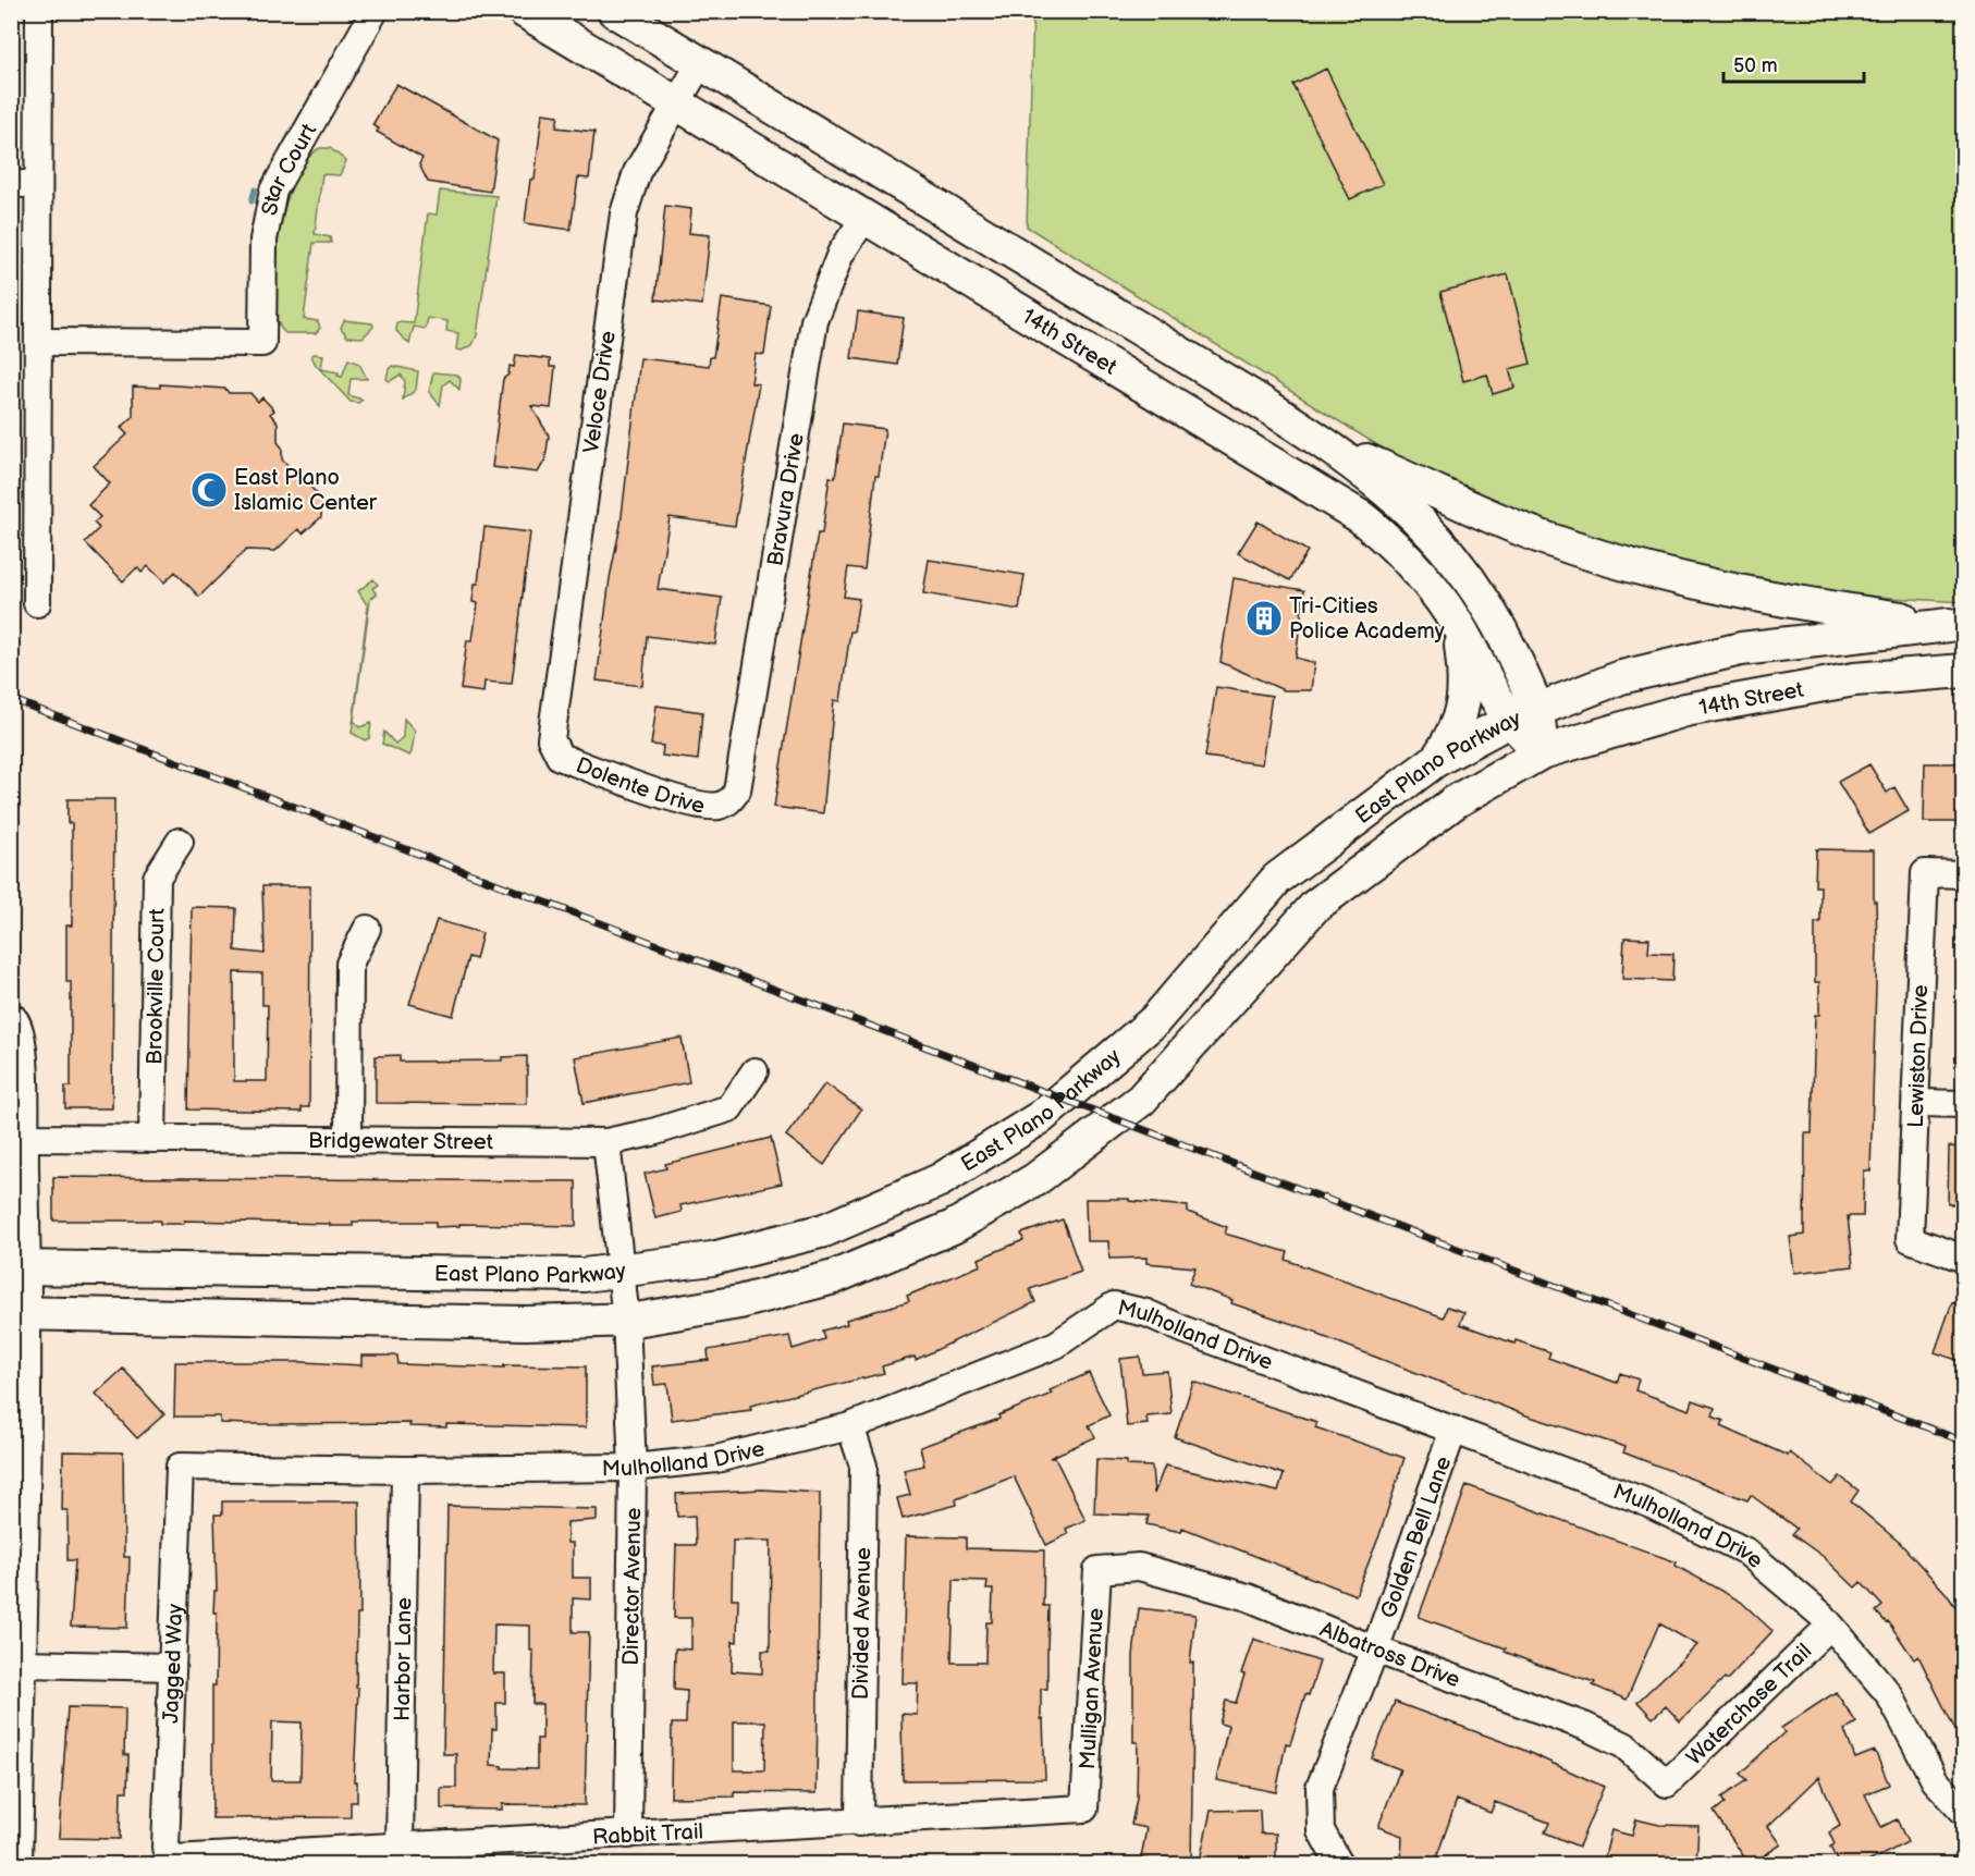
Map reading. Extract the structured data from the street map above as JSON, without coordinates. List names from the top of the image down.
{
  "streets": {
    "main road": ["14th Street", "East Plano Parkway"],
    "street": [
      "Star Court",
      "Veloce Drive",
      "Bravura Drive",
      "Dolente Drive",
      "Brookville Court",
      "Lewiston Drive",
      "Bridgewater Street",
      "Mulholland Drive",
      "Golden Bell Lane",
      "Director Avenue",
      "Divided Avenue",
      "Albatross Drive",
      "Harbor Lane",
      "Jagged Way",
      "Mulligan Avenue",
      "Waterchase Trail",
      "Rabbit Trail"
    ]
  },
  "crossings": [
    ["14th Street", "Veloce Drive"],
    ["14th Street", "Bravura Drive"],
    ["14th Street", "East Plano Parkway"],
    ["Veloce Drive", "Dolente Drive"],
    ["Bravura Drive", "Dolente Drive"],
    ["East Plano Parkway", "Director Avenue"],
    ["Brookville Court", "Bridgewater Street"],
    ["Bridgewater Street", "Director Avenue"],
    ["Mulholland Drive", "Golden Bell Lane"],
    ["Mulholland Drive", "Director Avenue"],
    ["Mulholland Drive", "Divided Avenue"],
    ["Mulholland Drive", "Harbor Lane"],
    ["Mulholland Drive", "Jagged Way"],
    ["Mulholland Drive", "Waterchase Trail"],
    ["Golden Bell Lane", "Albatross Drive"],
    ["Director Avenue", "Rabbit Trail"],
    ["Divided Avenue", "Rabbit Trail"],
    ["Albatross Drive", "Mulligan Avenue"],
    ["Albatross Drive", "Waterchase Trail"],
    ["Harbor Lane", "Rabbit Trail"],
    ["Jagged Way", "Rabbit Trail"],
    ["Mulligan Avenue", "Rabbit Trail"]
  ],
  "places": {
    "mosque": ["East Plano Islamic Center"],
    "building": ["Tri-Cities Police Academy"]
  },
  "scale_bar": "50 m"
}
